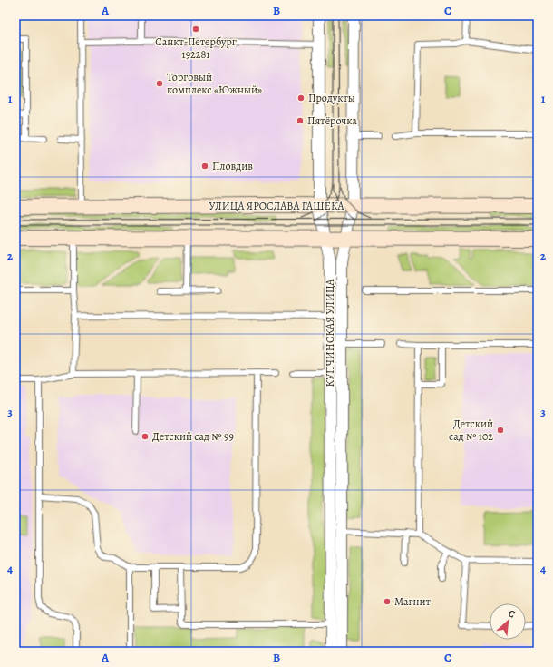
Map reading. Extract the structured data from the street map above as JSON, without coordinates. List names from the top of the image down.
{
  "streets": {
    "street": ["УЛИЦА ЯРОСЛАВА ГАШЕКА", "КУПЧИНСКАЯ УЛИЦА"]
  },
  "crossings": [
    ["УЛИЦА ЯРОСЛАВА ГАШЕКА", "КУПЧИНСКАЯ УЛИЦА"]
  ],
  "places": [
    "Санкт-Петербург 192281",
    "Торговый комплекс «Южный»",
    "Продукты",
    "Пятёрочка",
    "Пловдив",
    "Детский сад № 102",
    "Детский сад № 99",
    "Магнит"
  ],
  "north": "top right",
  "grid": {
    "columns": ["A", "B", "C"],
    "rows": [
      "1",
      "2",
      "3",
      "4"
    ]
  }
}
